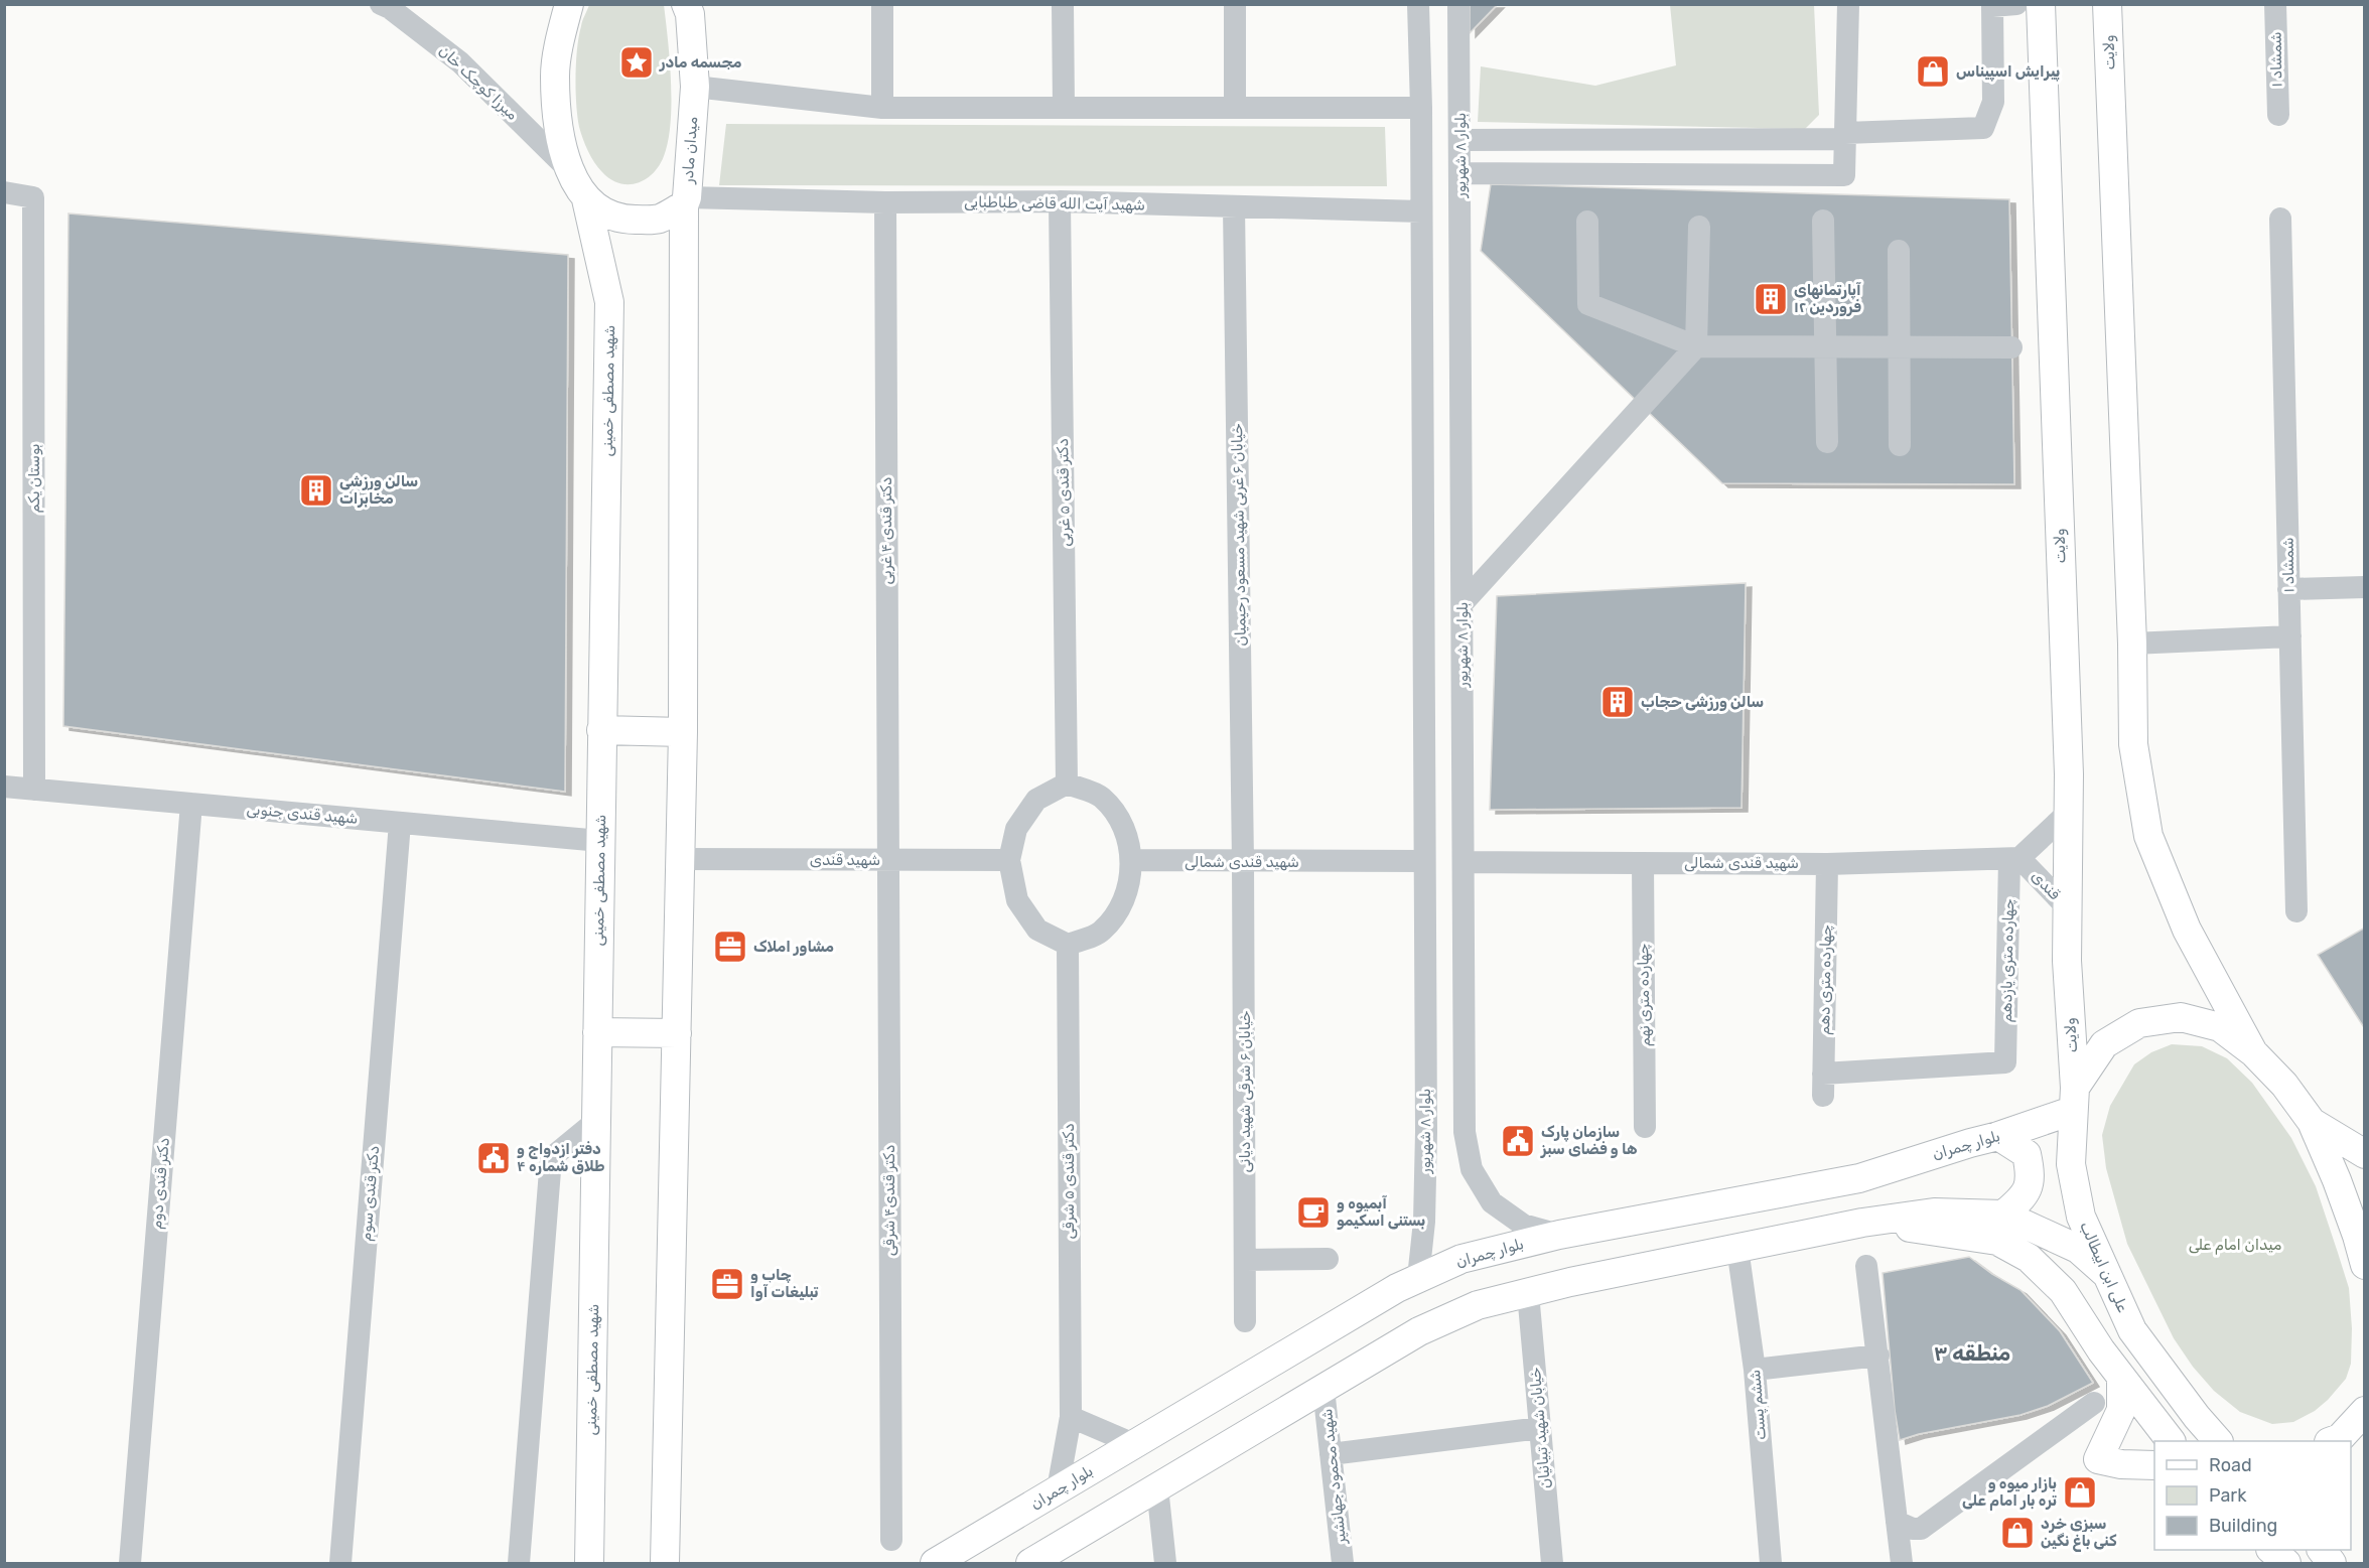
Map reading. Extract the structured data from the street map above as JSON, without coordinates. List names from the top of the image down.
{
  "streets": {
    "main road": [
      "ولایت",
      "میدان مادر",
      "شهید مصطفی خمینی",
      "بلوار چمران",
      "علی ابن ابیطالب"
    ],
    "street": [
      "شمشاد ۱",
      "میرزا کوچک خان",
      "بلوار ۸ شهریور",
      "شهید آیت الله قاضی طباطبایی",
      "بوستان یکم",
      "دکتر قندی ۵ غربی",
      "دکتر قندی ۴ غربی",
      "خیابان ۶ غربی شهید مسعود رحیمیان",
      "شهید قندی جنوبی",
      "شهید قندی",
      "شهید قندی شمالی",
      "قندی",
      "چهارده متری یازدهم",
      "چهارده متری دهم",
      "چهارده متری نهم",
      "خیابان ۶ شرقی شهید دیانی",
      "دکتر قندی ۵ شرقی",
      "دکتر قندی دوم",
      "دکتر قندی سوم",
      "دکتر قندی۴ شرقی",
      "ششم پست",
      "خیابان شهید تبیانیان",
      "شهید محمود جهانشیر"
    ]
  },
  "crossings": [
    ["ولایت", "قندی"],
    ["ولایت", "بلوار چمران"],
    ["ولایت", "علی ابن ابیطالب"],
    ["میرزا کوچک خان", "میدان مادر"],
    ["میدان مادر", "شهید آیت الله قاضی طباطبایی"],
    ["میدان مادر", "شهید مصطفی خمینی"],
    ["بلوار ۸ شهریور", "شهید آیت الله قاضی طباطبایی"],
    ["بلوار ۸ شهریور", "شهید قندی شمالی"],
    ["بلوار ۸ شهریور", "بلوار چمران"],
    ["شهید آیت الله قاضی طباطبایی", "دکتر قندی ۵ غربی"],
    ["شهید آیت الله قاضی طباطبایی", "دکتر قندی ۴ غربی"],
    ["شهید آیت الله قاضی طباطبایی", "خیابان ۶ غربی شهید مسعود رحیمیان"],
    ["شهید مصطفی خمینی", "شهید قندی جنوبی"],
    ["بوستان یکم", "شهید قندی جنوبی"],
    ["دکتر قندی ۵ غربی", "شهید قندی"],
    ["دکتر قندی ۵ غربی", "شهید قندی شمالی"],
    ["دکتر قندی ۵ غربی", "دکتر قندی ۵ شرقی"],
    ["دکتر قندی ۴ غربی", "شهید قندی"],
    ["دکتر قندی ۴ غربی", "دکتر قندی۴ شرقی"],
    ["خیابان ۶ غربی شهید مسعود رحیمیان", "شهید قندی شمالی"],
    ["خیابان ۶ غربی شهید مسعود رحیمیان", "خیابان ۶ شرقی شهید دیانی"],
    ["شهید قندی جنوبی", "دکتر قندی دوم"],
    ["شهید قندی جنوبی", "دکتر قندی سوم"],
    ["شهید قندی", "شهید قندی شمالی"],
    ["شهید قندی", "دکتر قندی ۵ شرقی"],
    ["شهید قندی", "دکتر قندی۴ شرقی"],
    ["شهید قندی شمالی", "قندی"],
    ["شهید قندی شمالی", "چهارده متری یازدهم"],
    ["شهید قندی شمالی", "چهارده متری دهم"],
    ["شهید قندی شمالی", "چهارده متری نهم"],
    ["شهید قندی شمالی", "خیابان ۶ شرقی شهید دیانی"],
    ["شهید قندی شمالی", "دکتر قندی ۵ شرقی"],
    ["قندی", "چهارده متری یازدهم"],
    ["چهارده متری یازدهم", "چهارده متری دهم"],
    ["بلوار چمران", "دکتر قندی ۵ شرقی"],
    ["بلوار چمران", "علی ابن ابیطالب"]
  ],
  "districts": ["منطقه ۳"],
  "parks": ["میدان امام علی"],
  "places": {
    "place": ["مجسمه مادر"],
    "shop": ["پیرایش اسپیناس", "بازار میوه و تره بار امام علی", "سبزی خرد کنی باغ نگین"],
    "building": ["آپارتمانهای ۱۲ فروردین", "سالن ورزشی مخابرات", "سالن ورزشی حجاب"],
    "office": ["مشاور املاک", "چاپ و تبلیغات آوا"],
    "public building": ["سازمان پارک ها و فضای سبز", "دفتر ازدواج و طلاق شماره ۴"],
    "cafe": ["آبمیوه و بستنی اسکیمو"]
  },
  "legend": ["Road", "Park", "Building"]
}
